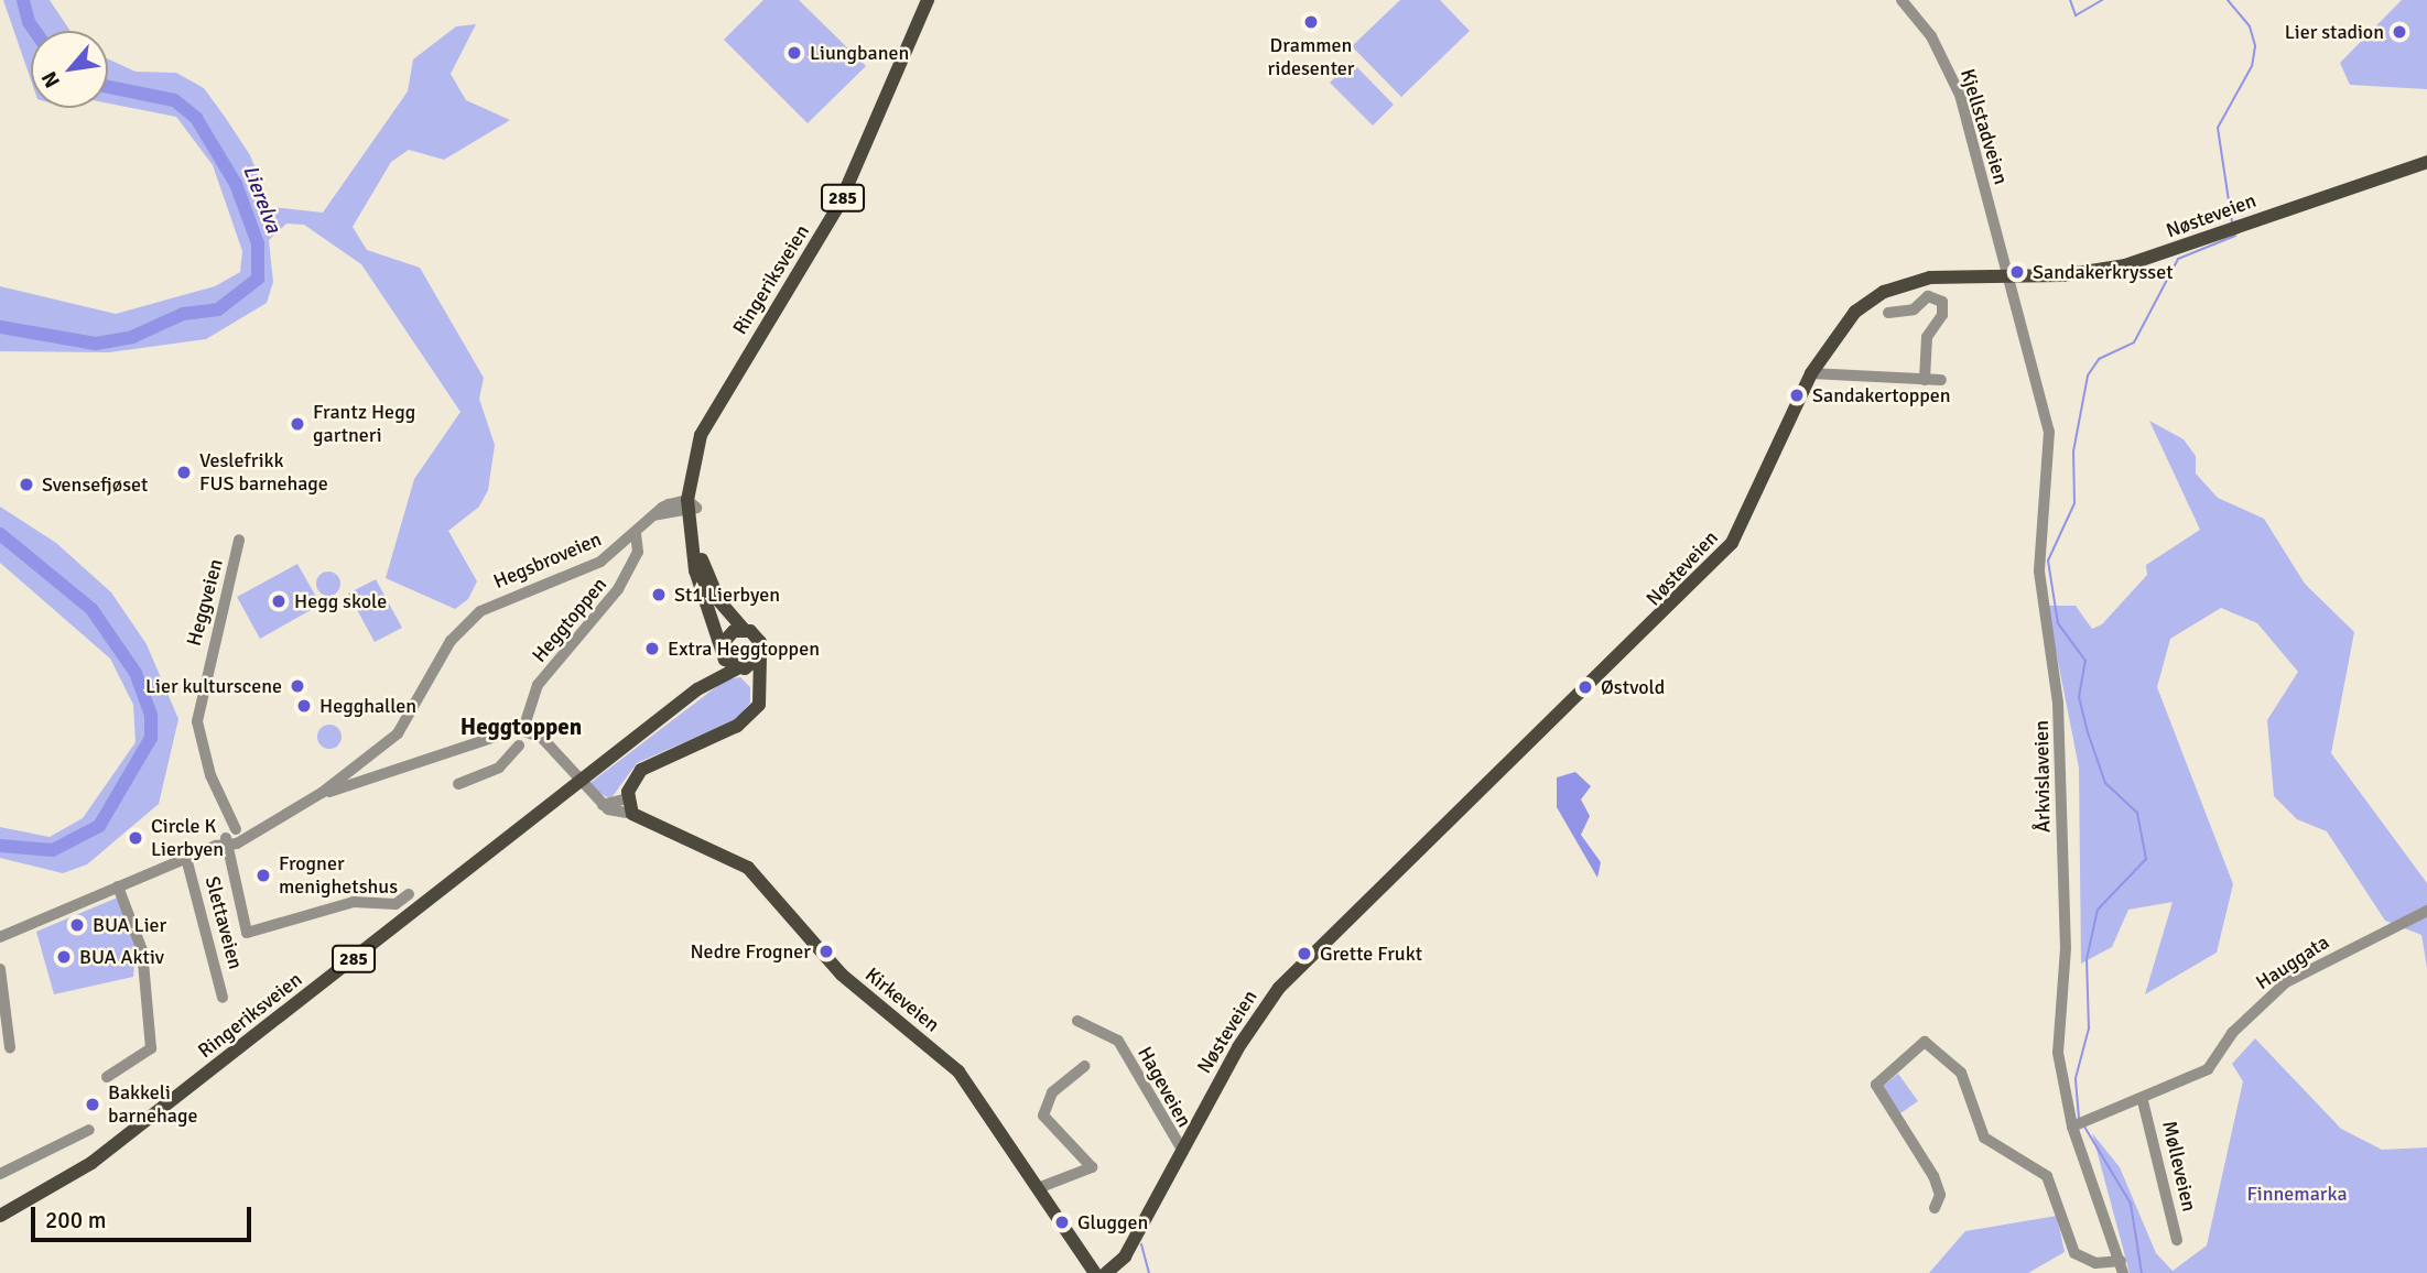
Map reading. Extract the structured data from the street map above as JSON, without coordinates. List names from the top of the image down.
{
  "streets": {
    "main road": [
      "285",
      "Nøsteveien",
      "Ringeriksveien",
      "Kirkeveien"
    ],
    "street": [
      "Kjellstadveien",
      "Hegsbroveien",
      "Heggveien",
      "Heggtoppen",
      "Årkvislaveien",
      "Slettaveien",
      "Hauggata",
      "Hageveien",
      "Mølleveien"
    ]
  },
  "crossings": [
    ["Kjellstadveien", "Nøsteveien"],
    ["Kjellstadveien", "Årkvislaveien"],
    ["285", "Ringeriksveien"],
    ["Nøsteveien", "Årkvislaveien"],
    ["Nøsteveien", "Kirkeveien"],
    ["Nøsteveien", "Hageveien"],
    ["Ringeriksveien", "Hegsbroveien"],
    ["Hegsbroveien", "Heggveien"],
    ["Hegsbroveien", "Heggtoppen"],
    ["Hegsbroveien", "Slettaveien"],
    ["Årkvislaveien", "Hauggata"],
    ["Hauggata", "Mølleveien"]
  ],
  "districts": ["Heggtoppen"],
  "water": ["Lierelva"],
  "parks": ["Finnemarka"],
  "places": [
    "Drammen ridesenter",
    "Lier stadion",
    "Liungbanen",
    "Sandakerkrysset",
    "Sandakertoppen",
    "Frantz Hegg gartneri",
    "Veslefrikk FUS barnehage",
    "Svensefjøset",
    "St1 Lierbyen",
    "Hegg skole",
    "Extra Heggtoppen",
    "Lier kulturscene",
    "Østvold",
    "Hegghallen",
    "Circle K Lierbyen",
    "Frogner menighetshus",
    "BUA Lier",
    "Nedre Frogner",
    "Grette Frukt",
    "BUA Aktiv",
    "Bakkeli barnehage",
    "Gluggen"
  ],
  "scale_bar": "200 m",
  "north": "bottom left"
}
